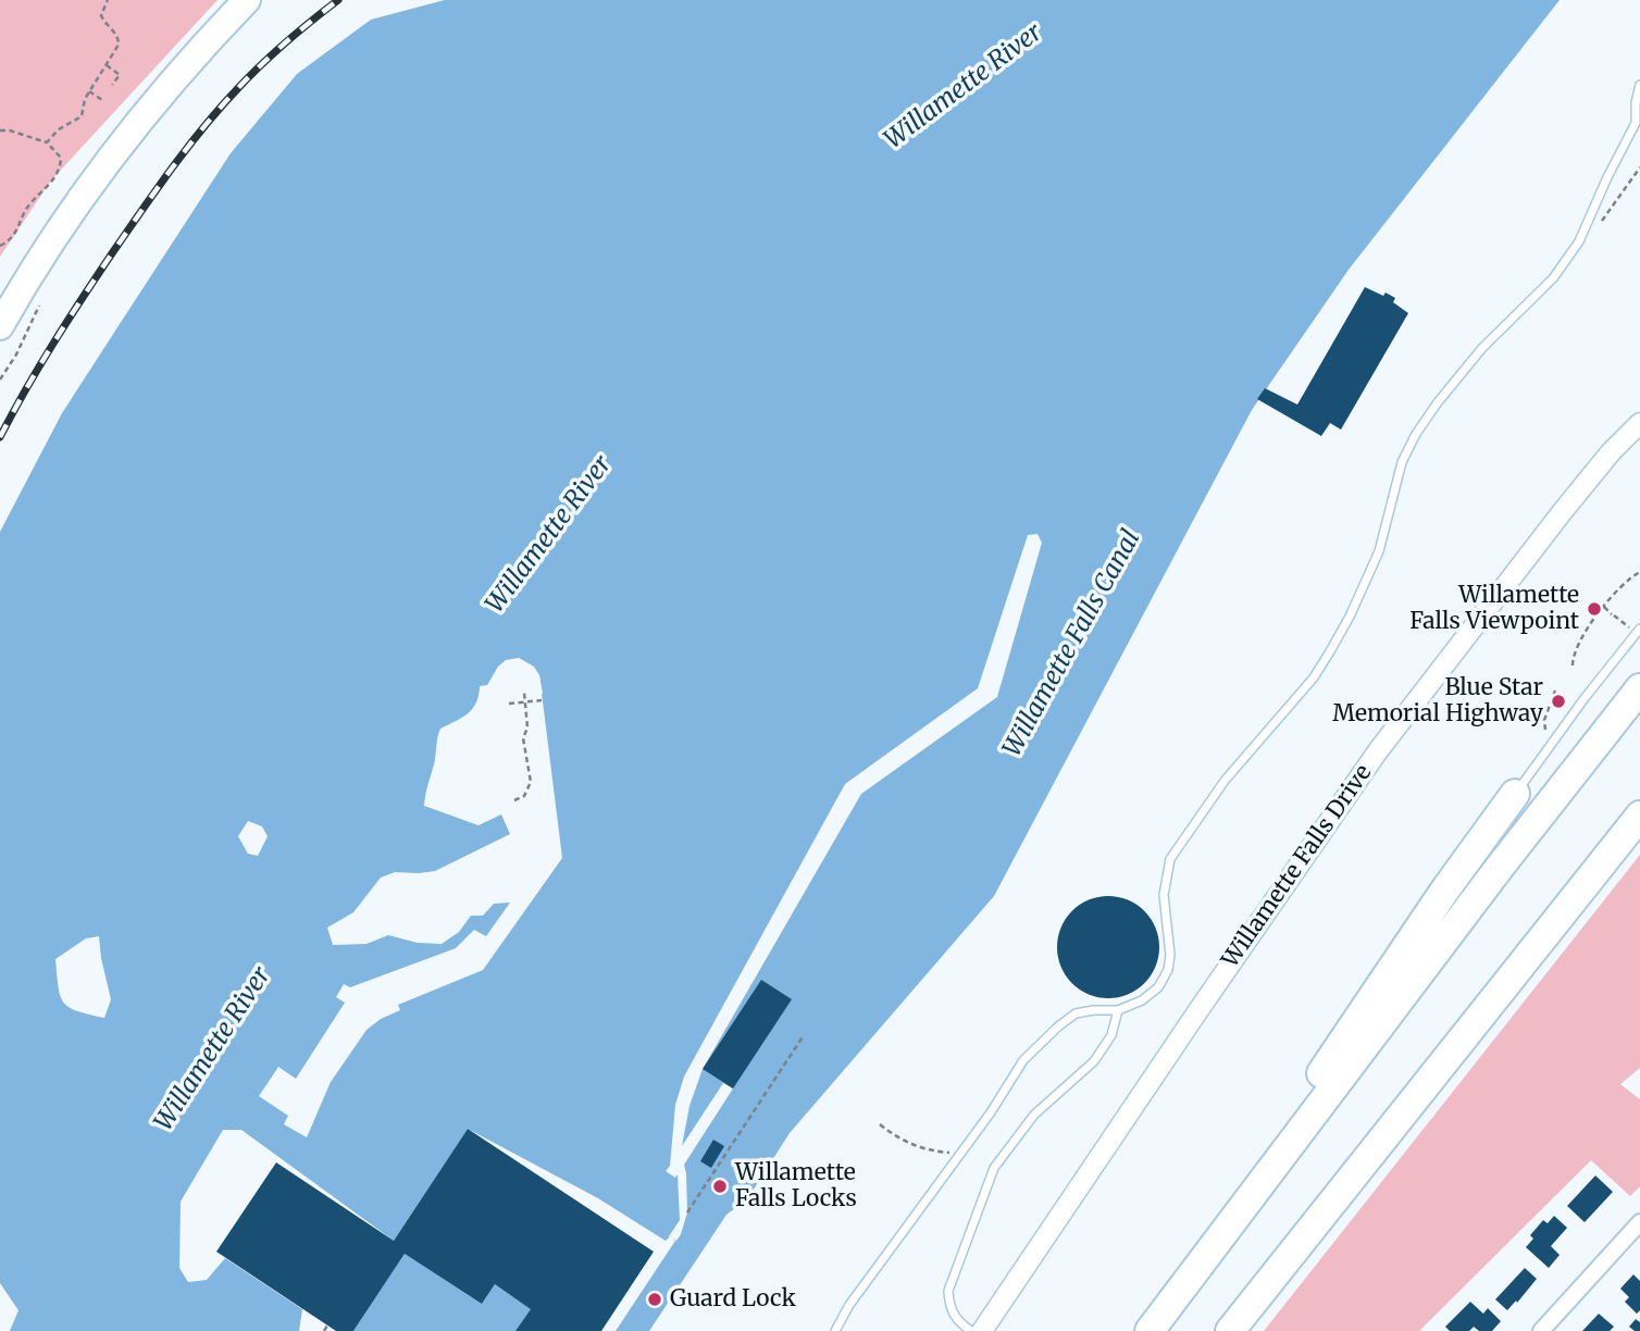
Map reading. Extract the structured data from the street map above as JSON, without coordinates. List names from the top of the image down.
{
  "streets": {
    "street": ["Willamette Falls Drive"]
  },
  "water": ["Willamette River", "Willamette Falls Canal"],
  "places": [
    "Willamette Falls Viewpoint",
    "Blue Star Memorial Highway",
    "Willamette Falls Locks",
    "Guard Lock"
  ]
}
